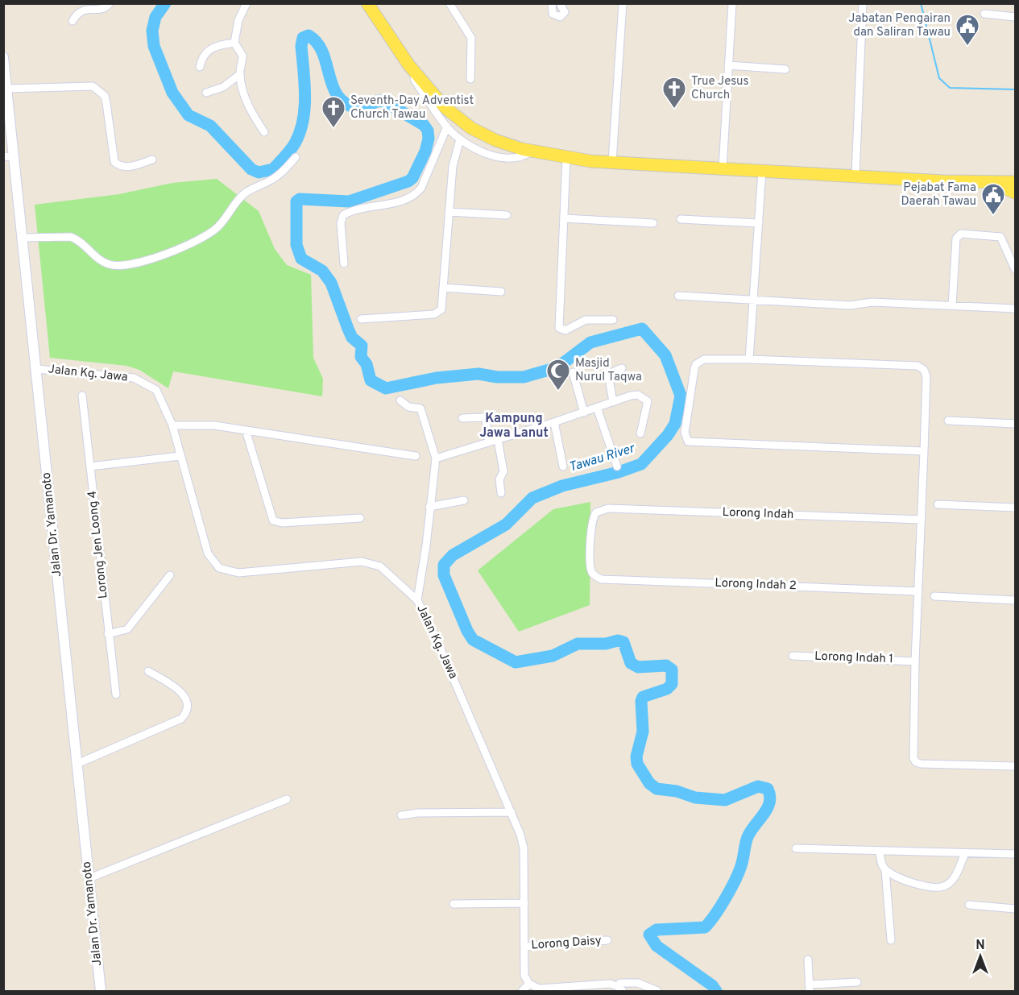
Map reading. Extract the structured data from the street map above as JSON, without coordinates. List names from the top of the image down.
{
  "streets": {
    "street": [
      "Jalan Kg. Jawa",
      "Lorong Indah",
      "Jalan Dr. Yamanoto",
      "Lorong Jen Loong 4",
      "Lorong Indah 2",
      "Lorong Indah 1",
      "Lorong Daisy"
    ]
  },
  "crossings": [
    ["Jalan Kg. Jawa", "Jalan Dr. Yamanoto"],
    ["Jalan Kg. Jawa", "Lorong Daisy"],
    ["Lorong Indah", "Lorong Indah 2"]
  ],
  "districts": ["Kampung Jawa Lanut"],
  "water": ["Tawau River"],
  "places": {
    "public building": ["Jabatan Pengairan dan Saliran Tawau", "Pejabat Fama Daerah Tawau"],
    "church": ["True Jesus Church", "Seventh-Day Adventist Church Tawau"],
    "mosque": ["Masjid Nurul Taqwa"]
  },
  "north": "top"
}
